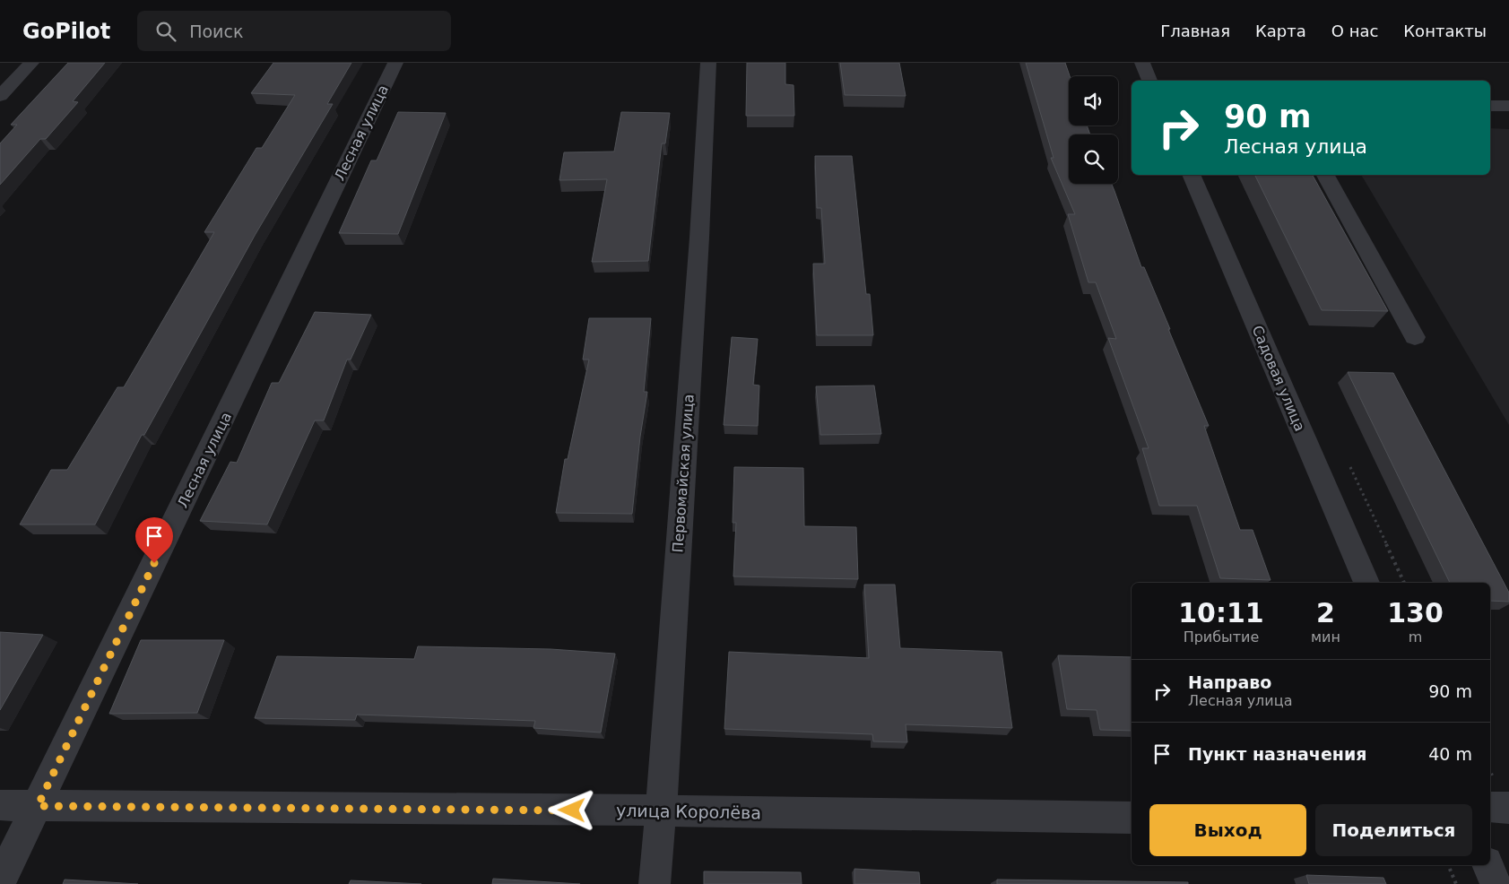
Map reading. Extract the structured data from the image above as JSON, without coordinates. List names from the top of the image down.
{
  "streets": {
    "street": [
      "Лесная улица",
      "Садовая улица",
      "Первомайская улица",
      "улица Королёва"
    ]
  },
  "crossings": [
    ["Лесная улица", "улица Королёва"],
    ["Первомайская улица", "улица Королёва"]
  ],
  "page": {
    "header": "GoPilot",
    "search": "Поиск",
    "nav": [
      "Главная",
      "Карта",
      "О нас",
      "Контакты"
    ],
    "turn": ["90 m", "Лесная улица"],
    "eta": [
      "10:11",
      "Прибытие",
      "2",
      "мин",
      "130",
      "m"
    ],
    "list": [
      {
        "name": "Направо",
        "note": "Лесная улица",
        "value": "90 m"
      },
      {
        "name": "Пункт назначения",
        "value": "40 m"
      }
    ],
    "buttons": ["Выход", "Поделиться"]
  }
}
